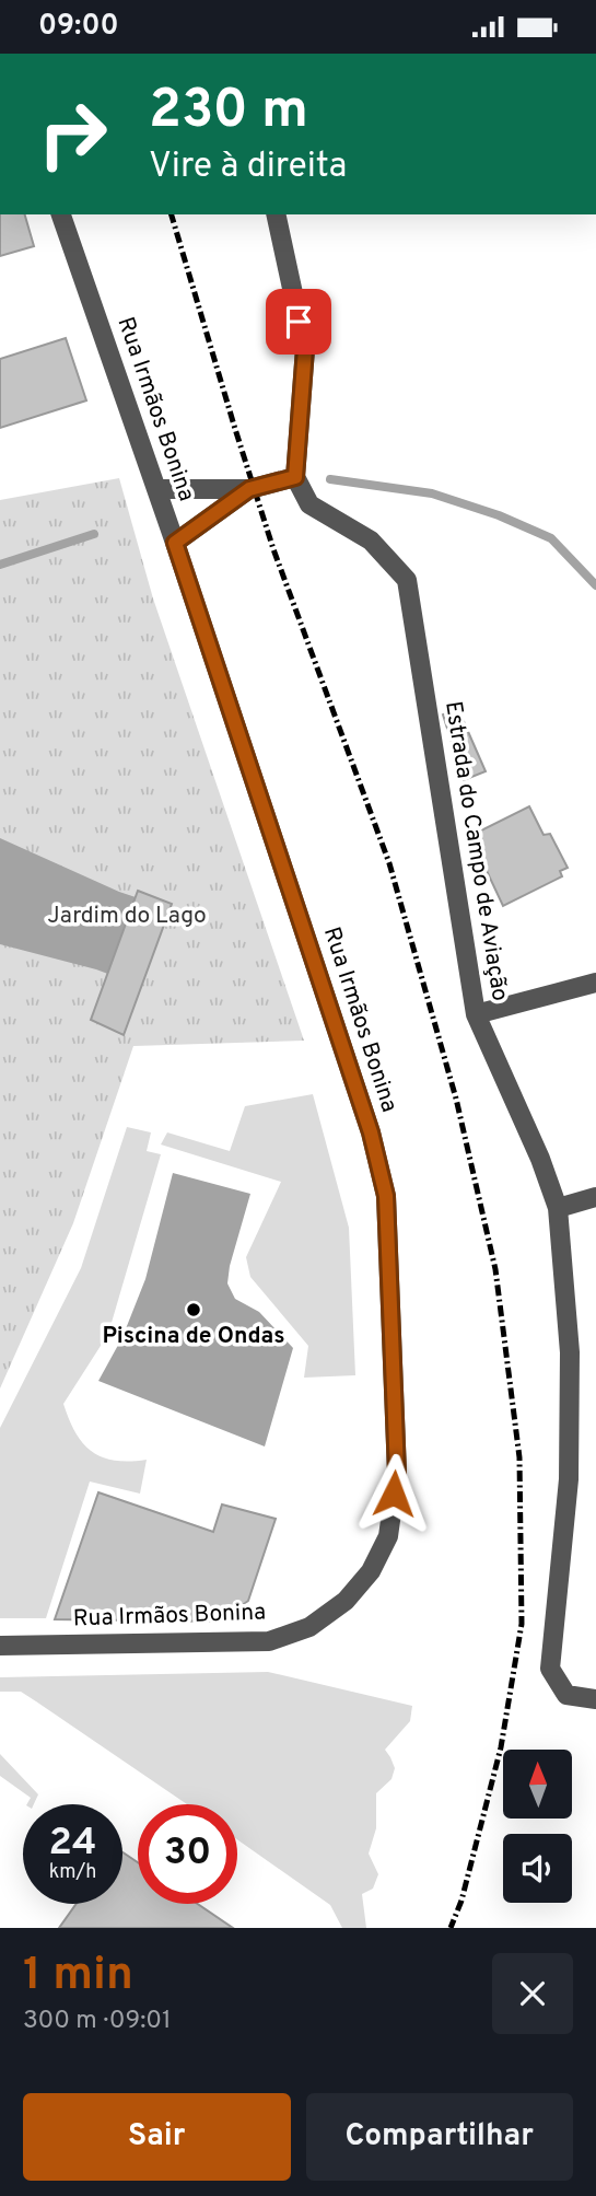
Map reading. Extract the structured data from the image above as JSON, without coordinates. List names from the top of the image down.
{
  "streets": {
    "street": ["Rua Irmãos Bonina", "Estrada do Campo de Aviação"]
  },
  "parks": ["Jardim do Lago"],
  "places": ["Piscina de Ondas"],
  "north": "top",
  "page": {
    "status": "09:00",
    "turn": ["230 m", "Vire à direita"],
    "speed": "24 km/h",
    "limit": "30",
    "heading": ["1 min", "300 m · 09:01"],
    "buttons": ["Sair", "Compartilhar"]
  }
}
